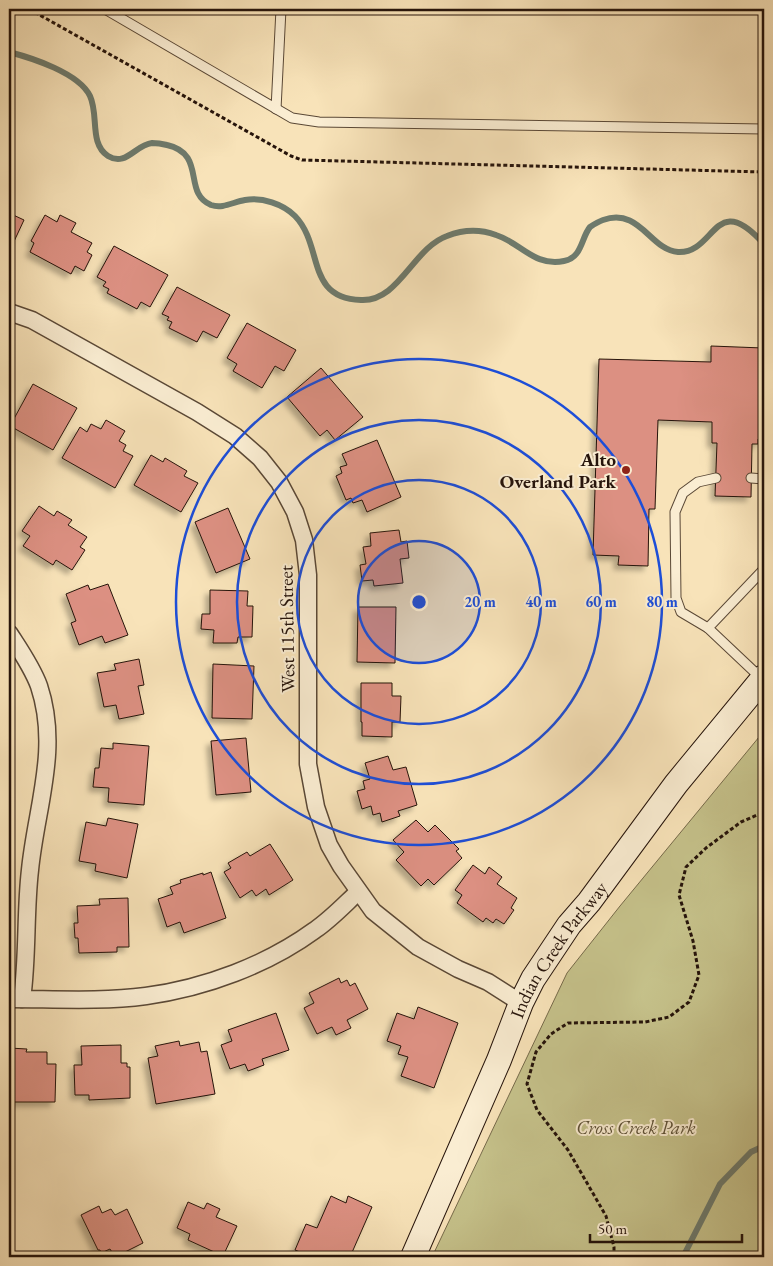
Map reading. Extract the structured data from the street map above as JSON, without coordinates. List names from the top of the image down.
{
  "streets": {
    "street": ["West 115th Street", "Indian Creek Parkway"]
  },
  "crossings": [
    ["West 115th Street", "Indian Creek Parkway"]
  ],
  "parks": ["Cross Creek Park"],
  "places": ["Alto Overland Park"],
  "scale_bar": "50 m",
  "rings": [
    "20 m",
    "40 m",
    "60 m",
    "80 m"
  ]
}
